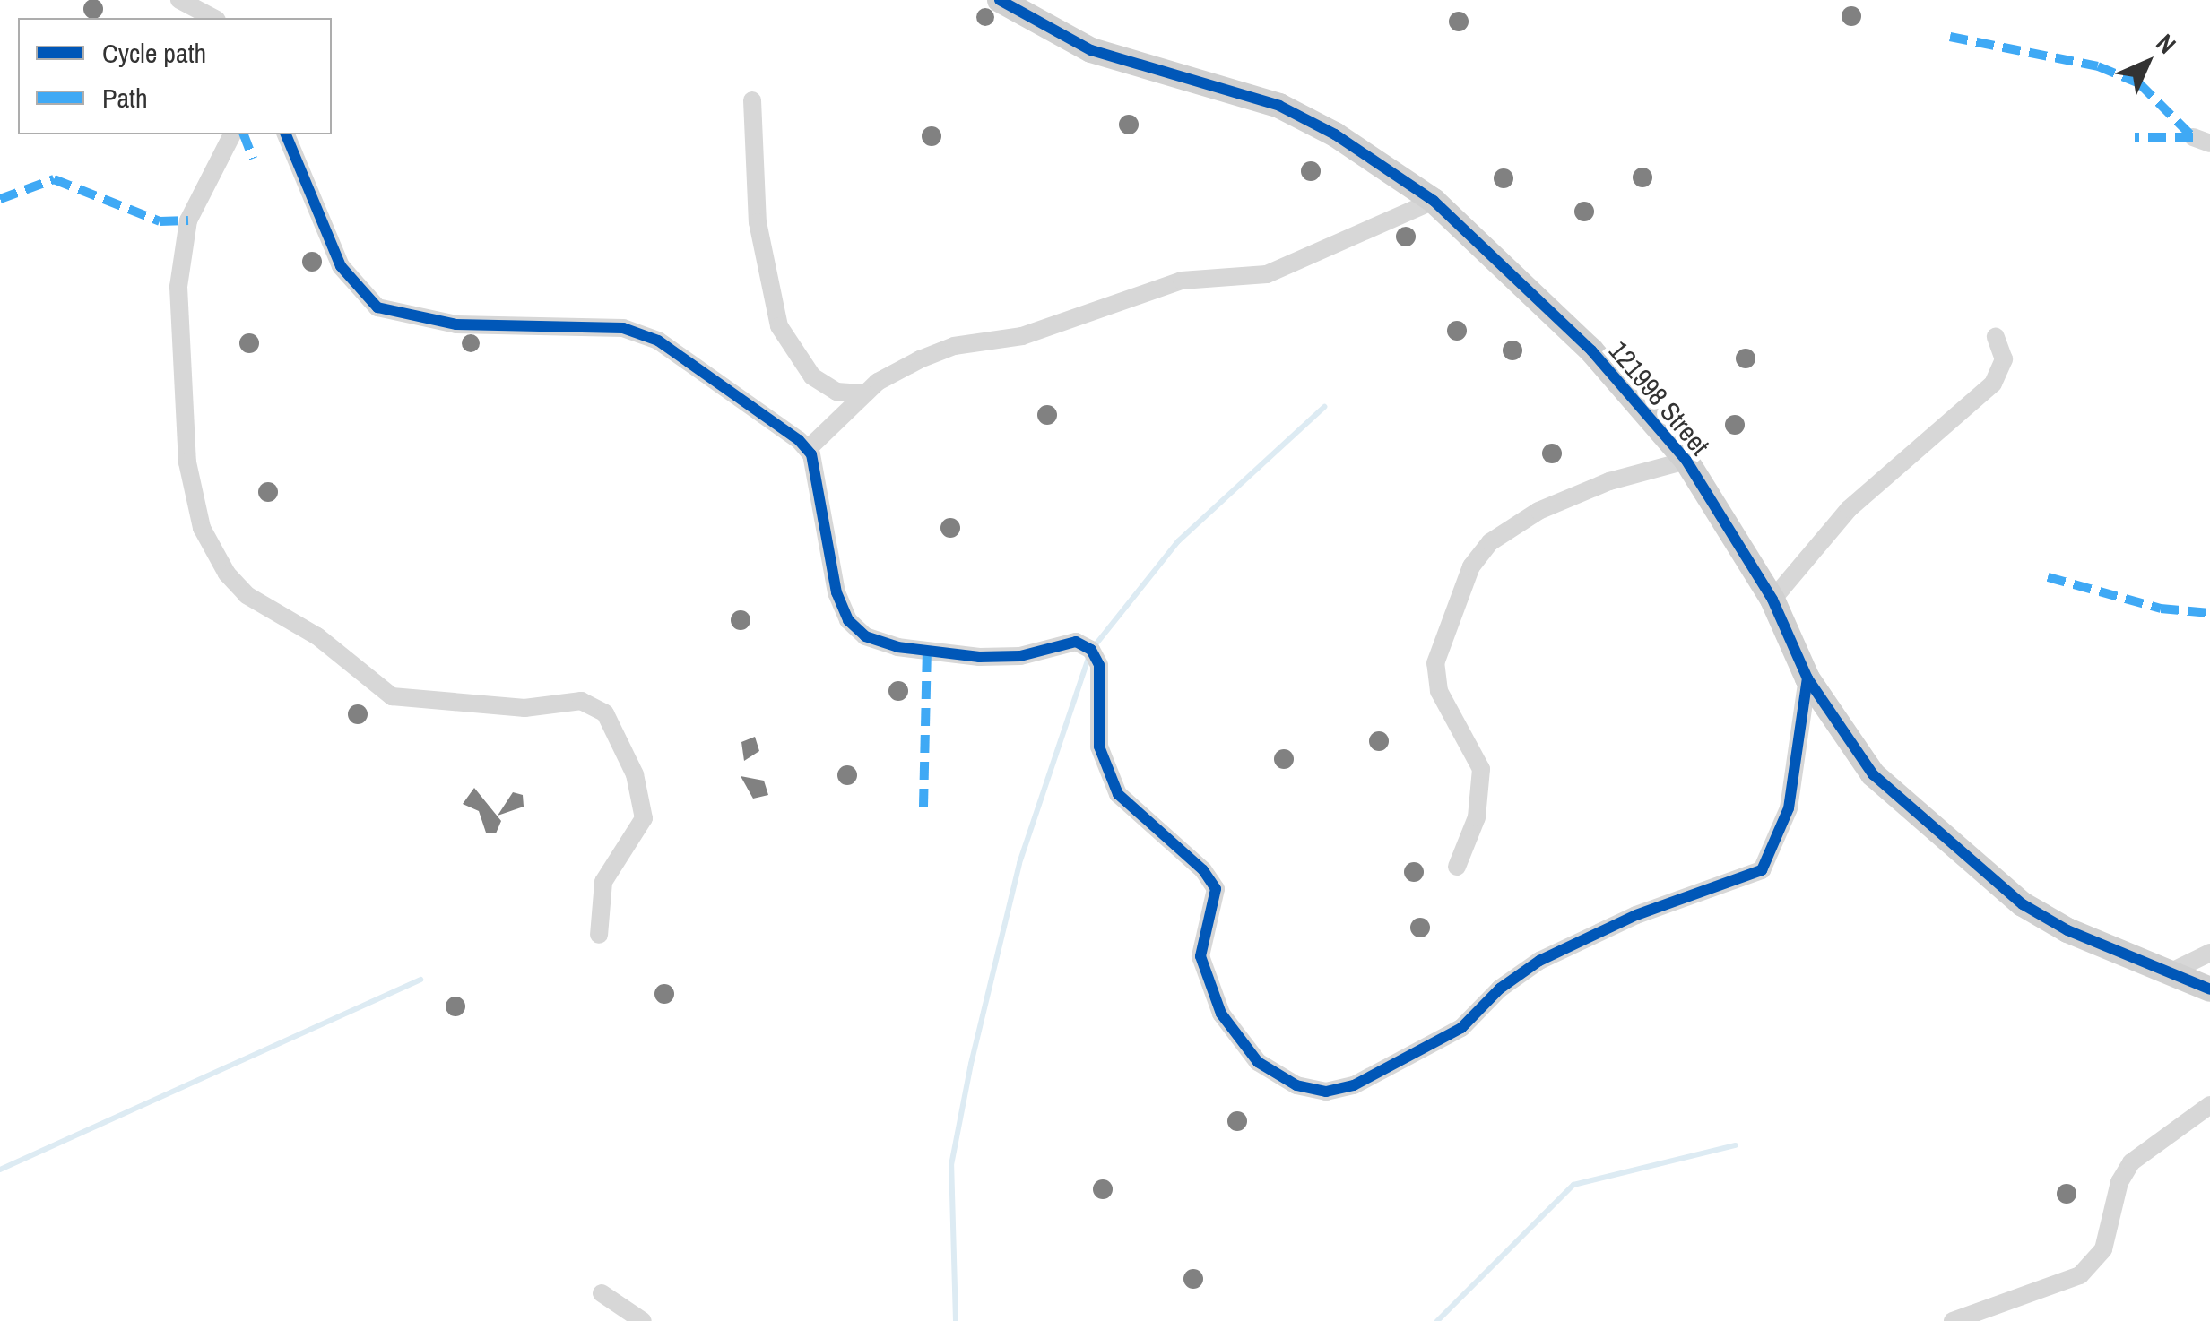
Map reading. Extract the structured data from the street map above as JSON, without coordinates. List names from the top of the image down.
{
  "streets": {
    "street": ["121998 Street"]
  },
  "legend": ["Cycle path", "Path"],
  "north": "top right"
}
